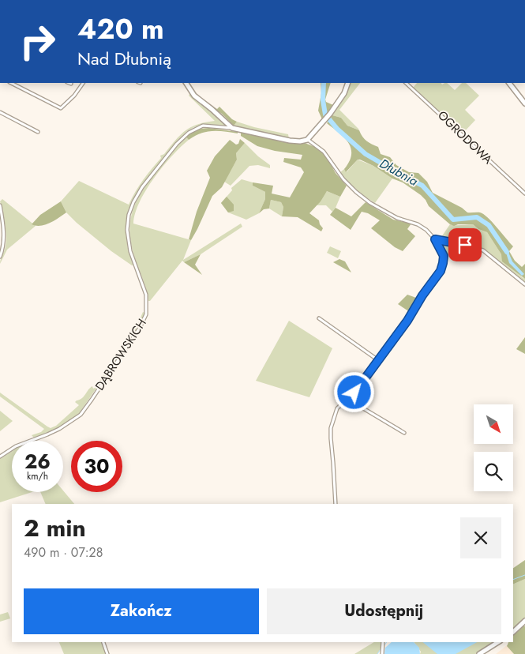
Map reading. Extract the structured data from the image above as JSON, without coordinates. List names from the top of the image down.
{
  "streets": {
    "street": ["OGRODOWA", "DĄBROWSKICH"]
  },
  "water": ["Dłubnia"],
  "north": "bottom right",
  "page": {
    "turn": ["420 m", "Nad Dłubnią"],
    "speed": "26 km/h",
    "limit": "30",
    "heading": ["2 min", "490 m · 07:28"],
    "buttons": ["Zakończ", "Udostępnij"]
  }
}
